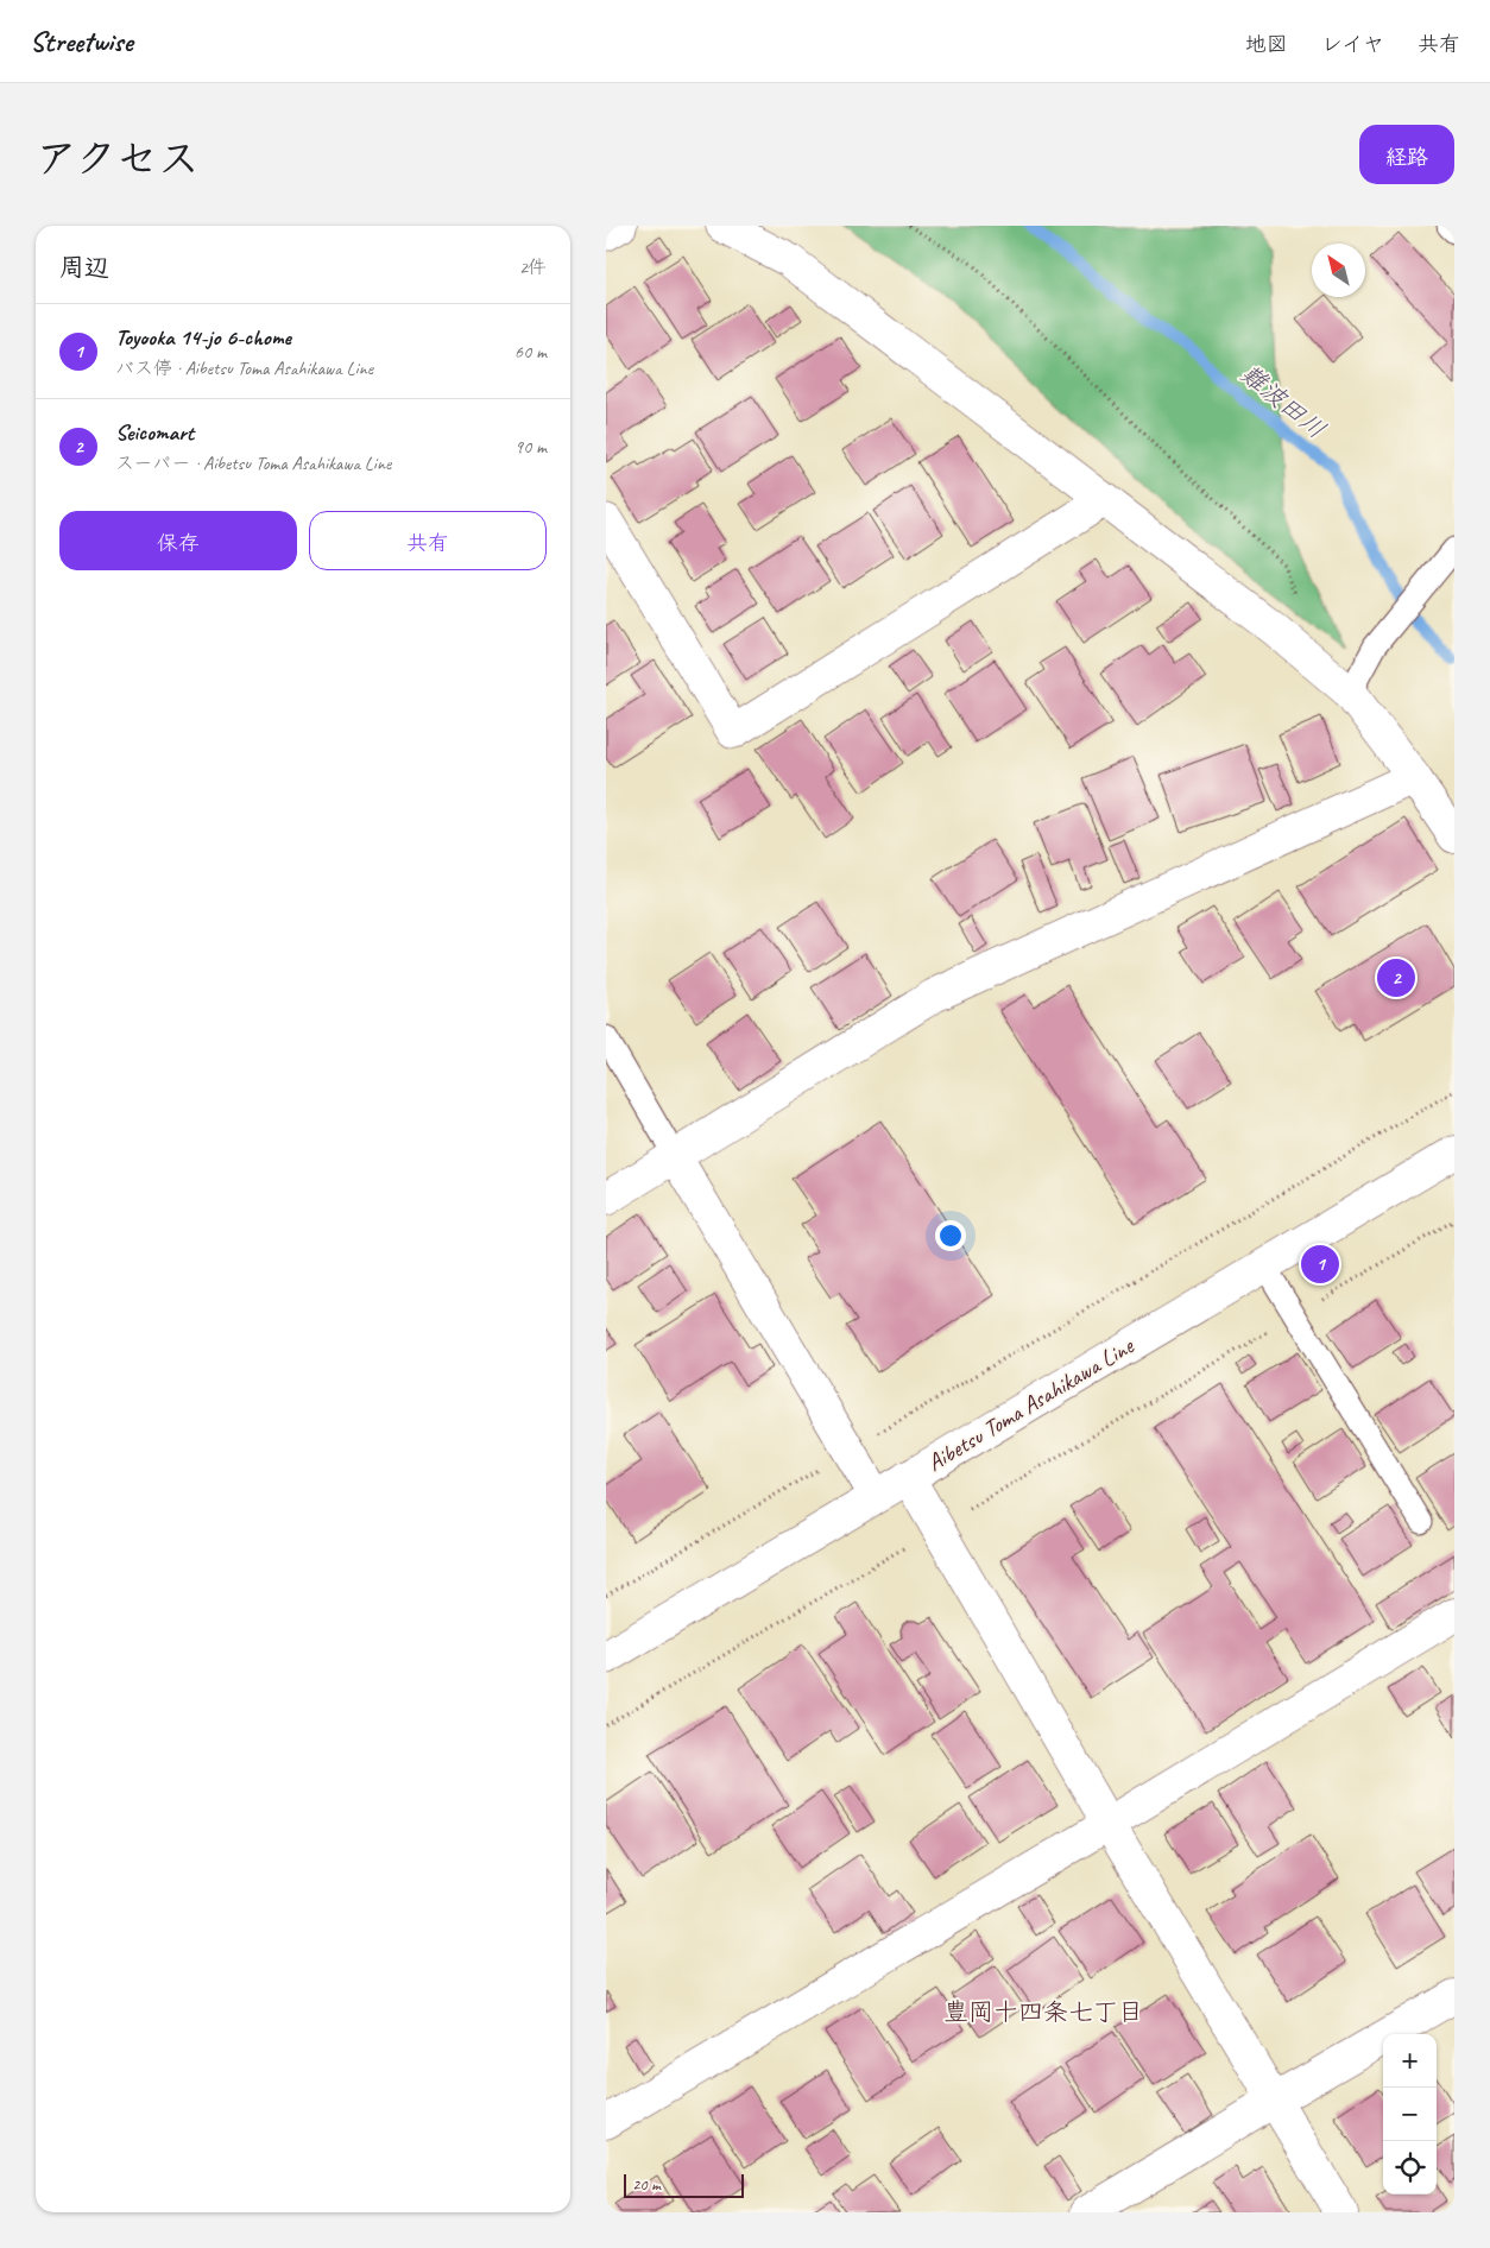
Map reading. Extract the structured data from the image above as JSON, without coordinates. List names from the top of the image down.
{
  "streets": {
    "street": ["Aibetsu Toma Asahikawa Line"]
  },
  "districts": ["豊岡十四条七丁目"],
  "water": ["難波田川"],
  "scale_bar": "20 m",
  "north": "top left",
  "page": {
    "header": "Streetwise",
    "nav": ["地図", "レイヤ", "共有"],
    "title": "アクセス",
    "buttons": [
      "経路",
      ["保存", "共有"]
    ],
    "heading": ["周辺", "2件"],
    "list": [
      {
        "mark": "1",
        "name": "Toyooka 14-jo 6-chome",
        "note": "バス停 · Aibetsu Toma Asahikawa Line",
        "value": "60 m"
      },
      {
        "mark": "2",
        "name": "Seicomart",
        "note": "スーパー · Aibetsu Toma Asahikawa Line",
        "value": "90 m"
      }
    ],
    "pins": ["2", "1"],
    "map_buttons": ["+", "−"],
    "scale": "20 m"
  }
}
